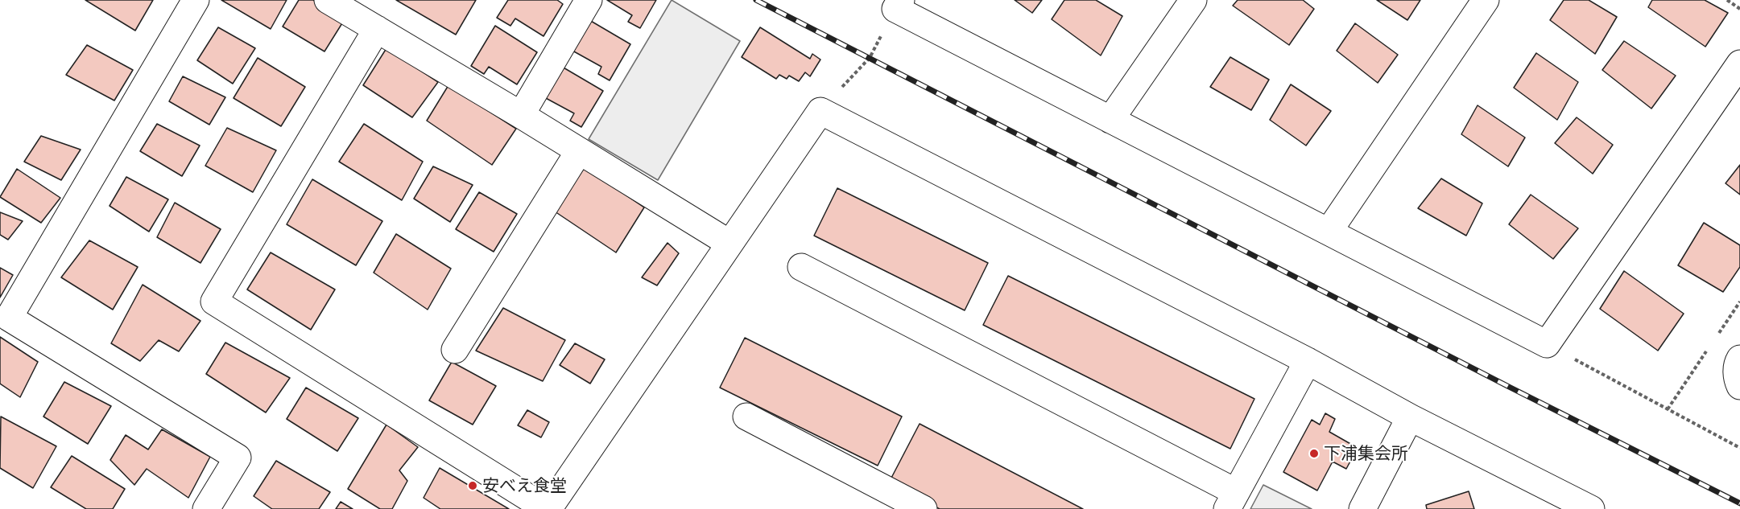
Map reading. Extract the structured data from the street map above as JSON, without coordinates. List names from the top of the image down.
{
  "places": ["下浦集会所", "安べえ食堂"]
}
